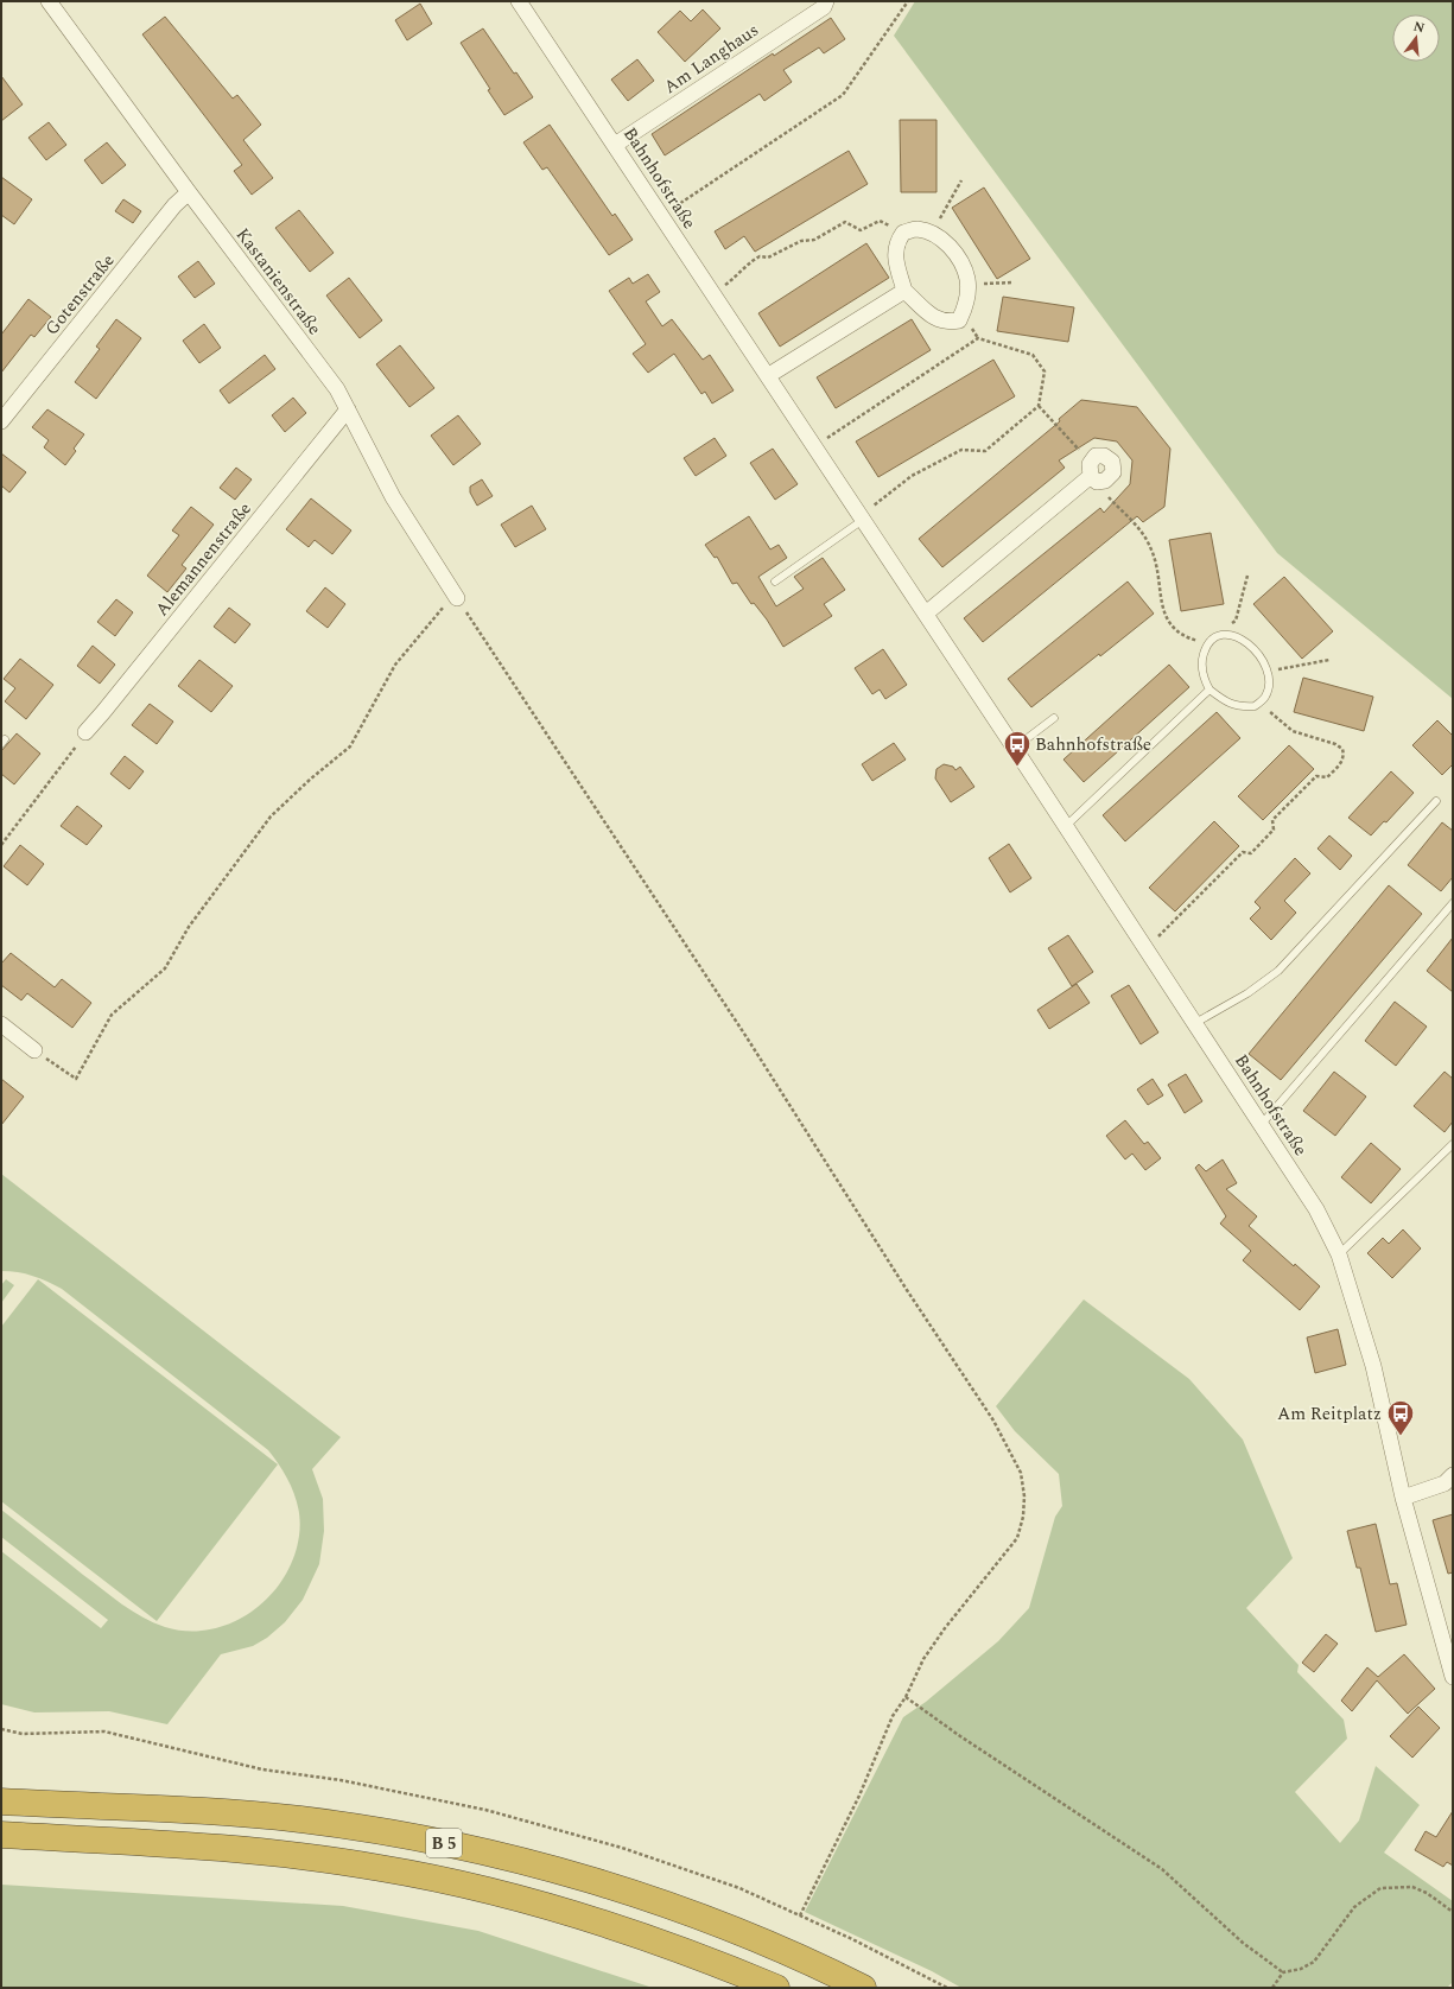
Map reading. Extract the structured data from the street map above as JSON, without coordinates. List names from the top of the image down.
{
  "streets": {
    "highway": ["B 5"],
    "street": [
      "Am Langhaus",
      "Bahnhofstraße",
      "Kastanienstraße",
      "Gotenstraße",
      "Alemannenstraße"
    ]
  },
  "crossings": [
    ["Am Langhaus", "Bahnhofstraße"],
    ["Kastanienstraße", "Gotenstraße"],
    ["Kastanienstraße", "Alemannenstraße"]
  ],
  "places": {
    "bus stop": ["Bahnhofstraße", "Am Reitplatz"]
  },
  "north": "top"
}
